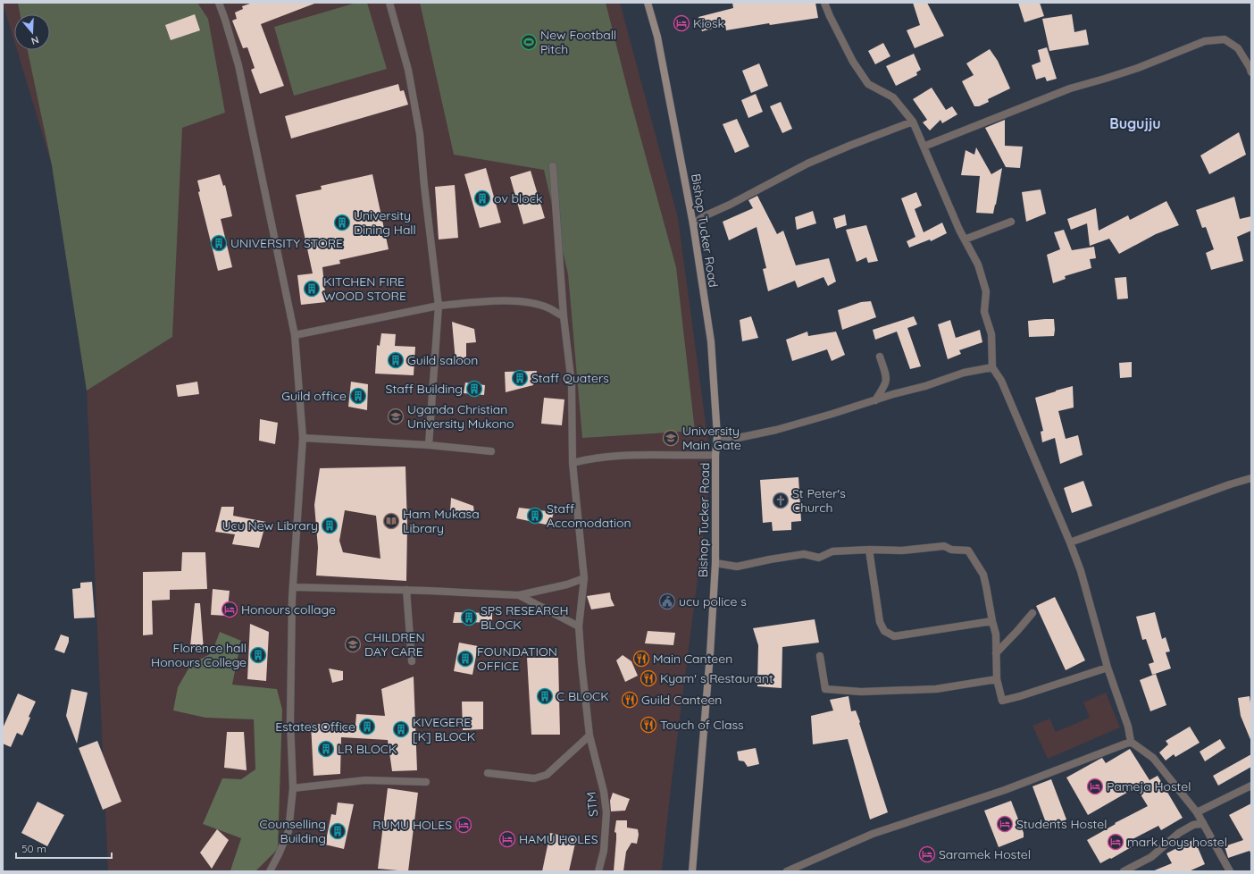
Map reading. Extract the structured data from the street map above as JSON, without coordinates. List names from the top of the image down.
{
  "streets": {
    "main road": ["Bishop Tucker Road"],
    "street": ["STM"]
  },
  "districts": ["Bugujju"],
  "places": {
    "hotel": [
      "Kiosk",
      "Honours collage",
      "Pameja Hostel",
      "Students Hostel",
      "RUMU HOLES",
      "HAMU HOLES",
      "mark boys hostel",
      "Saramek Hostel"
    ],
    "sports": ["New Football Pitch"],
    "building": [
      "ov block",
      "University Dining Hall",
      "UNIVERSITY STORE",
      "KITCHEN FIRE WOOD STORE",
      "Guild saloon",
      "Staff Quaters",
      "Staff Building",
      "Guild office",
      "Staff Accomodation",
      "Ucu New Library",
      "SPS RESEARCH BLOCK",
      "Florence hall Honours College",
      "FOUNDATION OFFICE",
      "C BLOCK",
      "Estates Office",
      "KIVEGERE [K] BLOCK",
      "LR BLOCK",
      "Counselling Building"
    ],
    "school or university": ["Uganda Christian University Mukono", "University Main Gate", "CHILDREN DAY CARE"],
    "church": ["St Peter's Church"],
    "library": ["Ham Mukasa Library"],
    "public building": ["ucu police s"],
    "restaurant": [
      "Main Canteen",
      "Kyam' s Restaurant",
      "Guild Canteen",
      "Touch of Class"
    ]
  },
  "scale_bar": "50 m",
  "north": "bottom"
}
